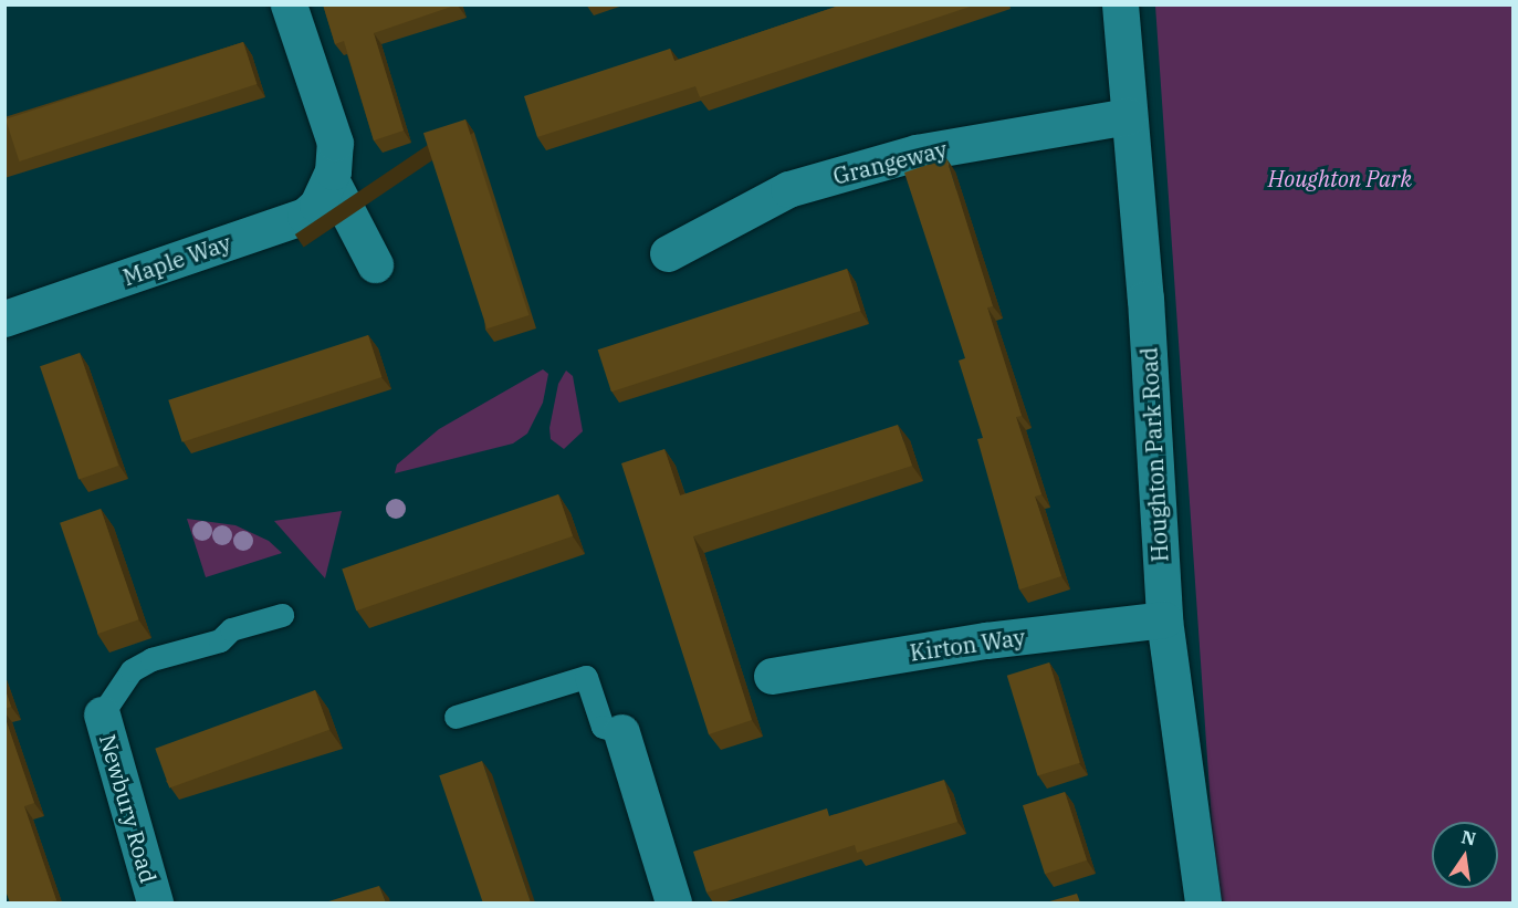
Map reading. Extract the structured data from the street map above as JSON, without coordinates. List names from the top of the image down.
{
  "streets": {
    "street": [
      "Grangeway",
      "Maple Way",
      "Houghton Park Road",
      "Kirton Way",
      "Newbury Road"
    ]
  },
  "crossings": [
    ["Grangeway", "Houghton Park Road"],
    ["Houghton Park Road", "Kirton Way"]
  ],
  "parks": ["Houghton Park"],
  "north": "top"
}
